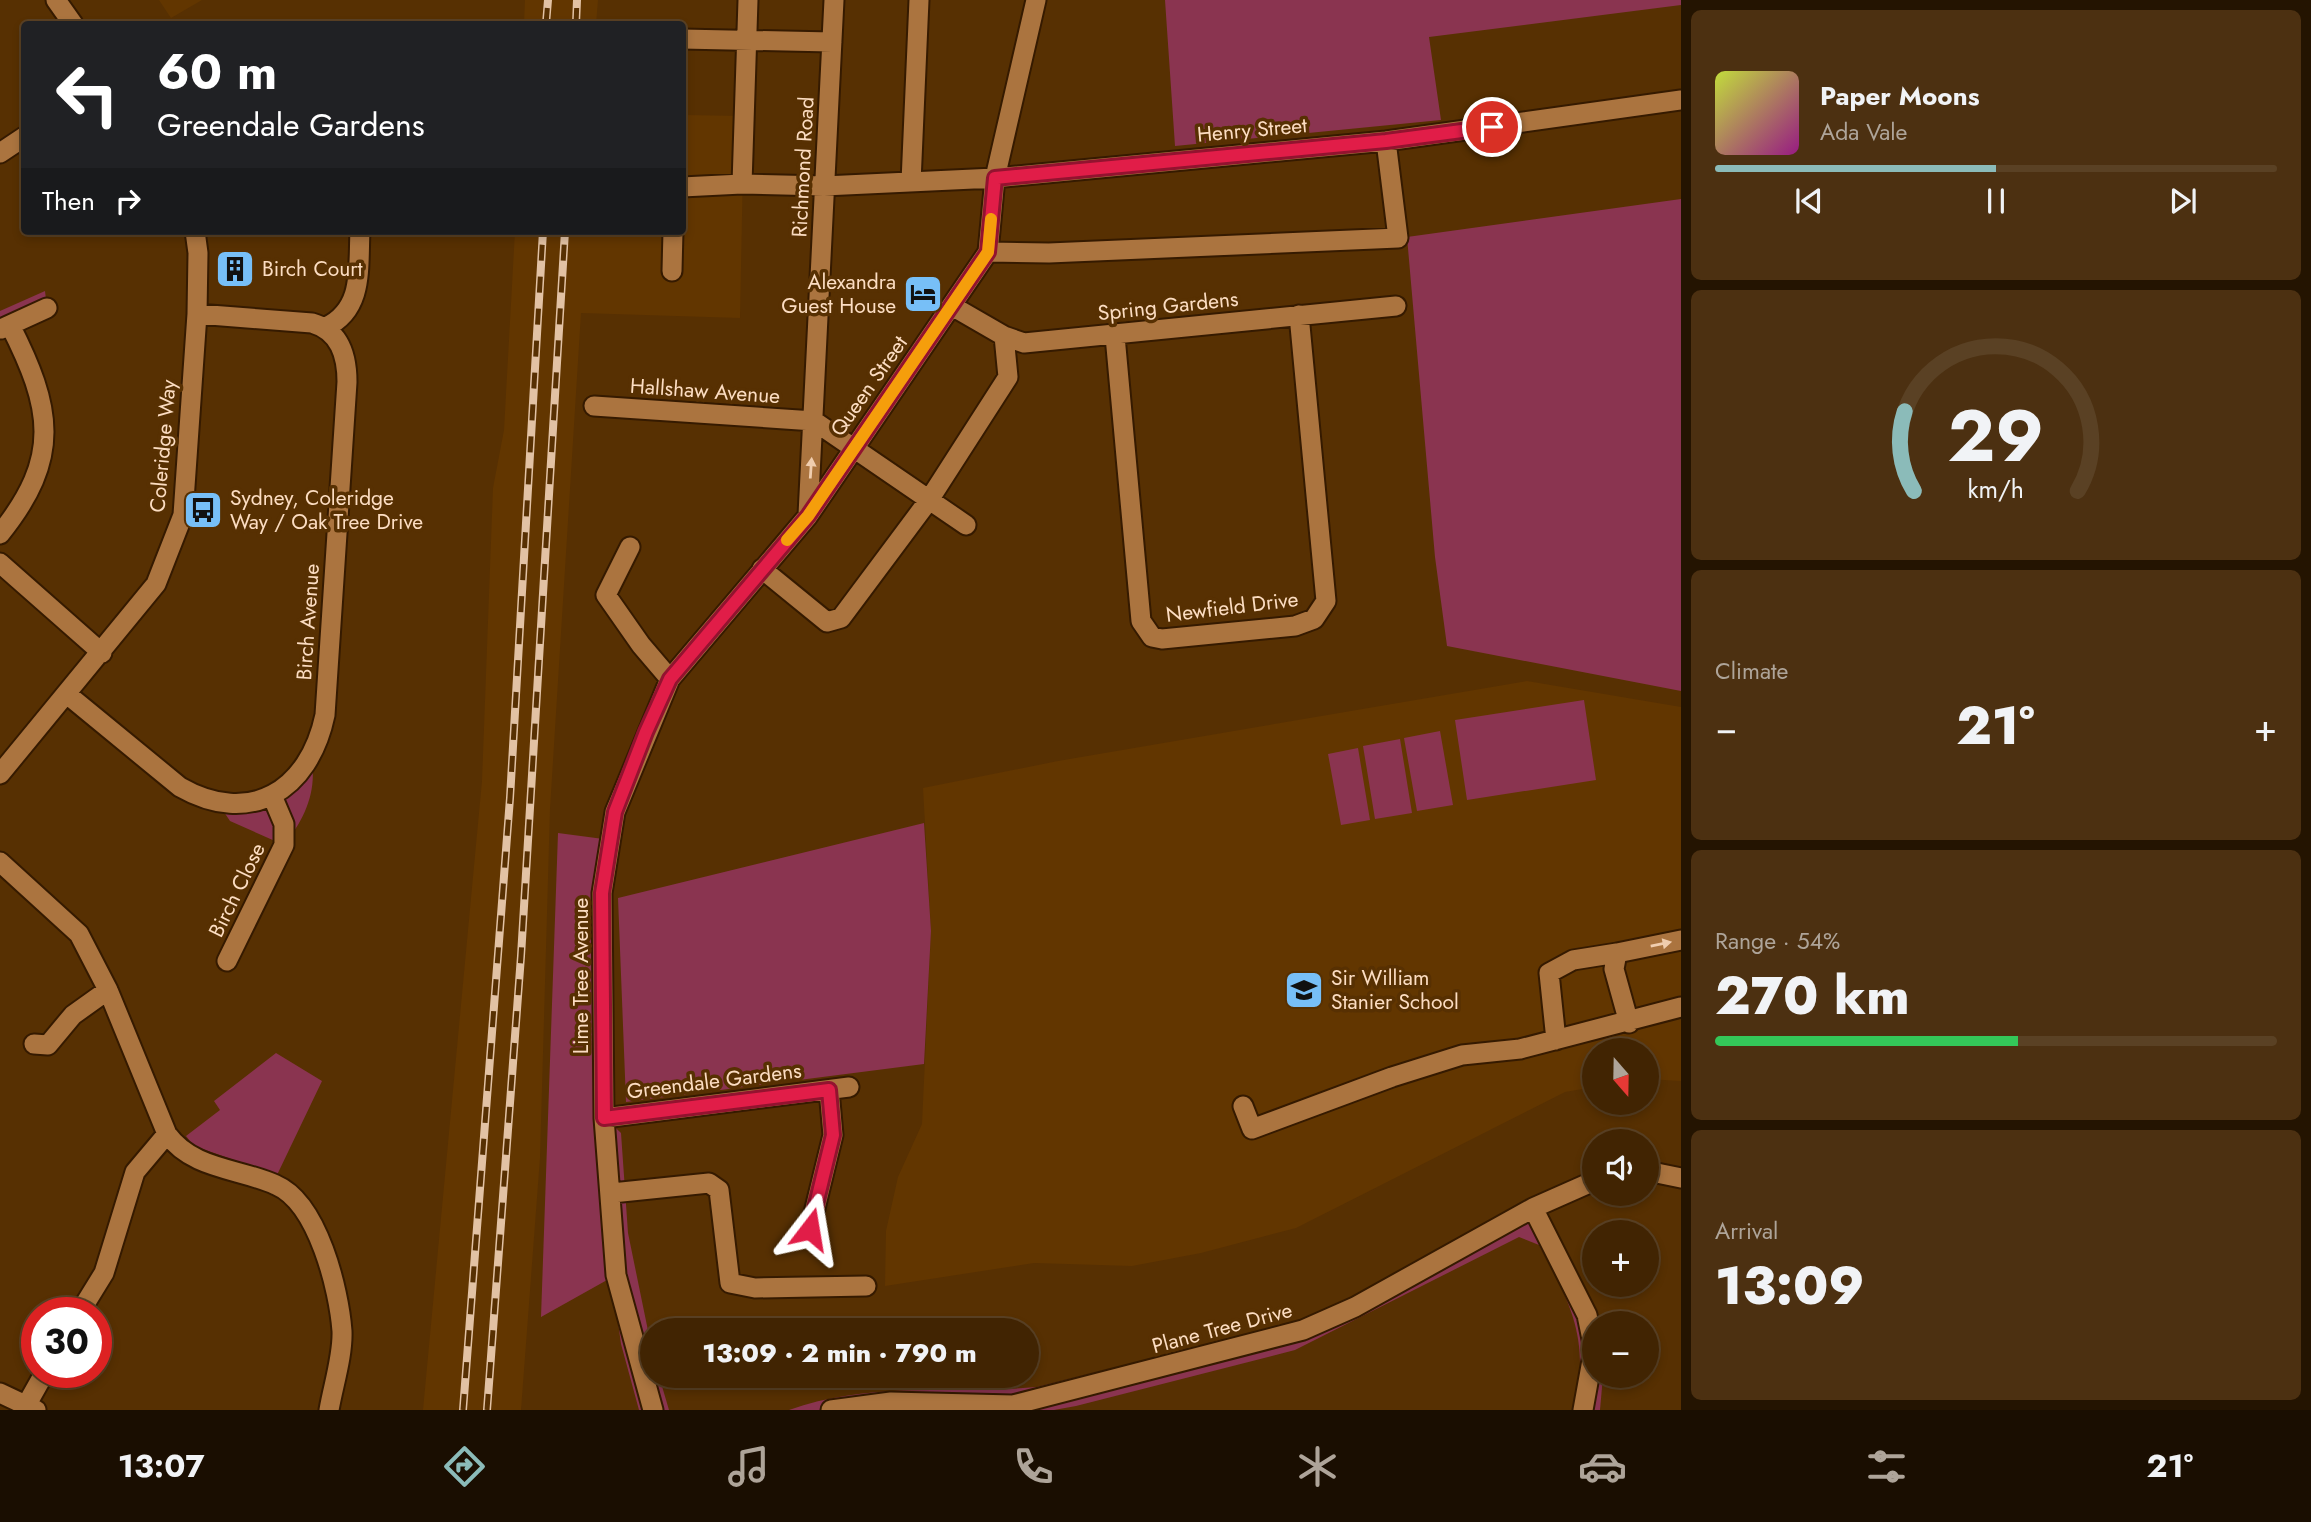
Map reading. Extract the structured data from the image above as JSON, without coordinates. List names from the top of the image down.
{
  "streets": {
    "street": [
      "Henry Street",
      "Richmond Road",
      "Spring Gardens",
      "Queen Street",
      "Hallshaw Avenue",
      "Coleridge Way",
      "Newfield Drive",
      "Birch Avenue",
      "Birch Close",
      "Lime Tree Avenue",
      "Greendale Gardens",
      "Plane Tree Drive"
    ]
  },
  "crossings": [
    ["Henry Street", "Richmond Road"],
    ["Henry Street", "Queen Street"],
    ["Richmond Road", "Queen Street"],
    ["Richmond Road", "Hallshaw Avenue"],
    ["Richmond Road", "Lime Tree Avenue"],
    ["Spring Gardens", "Queen Street"],
    ["Spring Gardens", "Newfield Drive"],
    ["Queen Street", "Lime Tree Avenue"],
    ["Birch Avenue", "Birch Close"],
    ["Lime Tree Avenue", "Greendale Gardens"]
  ],
  "places": {
    "building": ["Birch Court"],
    "hotel": ["Alexandra Guest House"],
    "bus stop": ["Sydney, Coleridge Way / Oak Tree Drive"],
    "school or university": ["Sir William Stanier School"]
  },
  "north": "bottom",
  "page": {
    "turn": ["60 m", "Greendale Gardens"],
    "song": ["Paper Moons", "Ada Vale"],
    "then": "Then",
    "tile": [
      "Climate",
      ["Range · 54%", "270 km"],
      ["Arrival", "13:09"]
    ],
    "heat": ["−", "21°", "+"],
    "map_buttons": ["+", "−"],
    "limit": "30",
    "trip": "13:09 · 2 min · 790 m",
    "tabs": ["13:07", "21°"],
    "gauge": ["29", "km/h"]
  }
}
